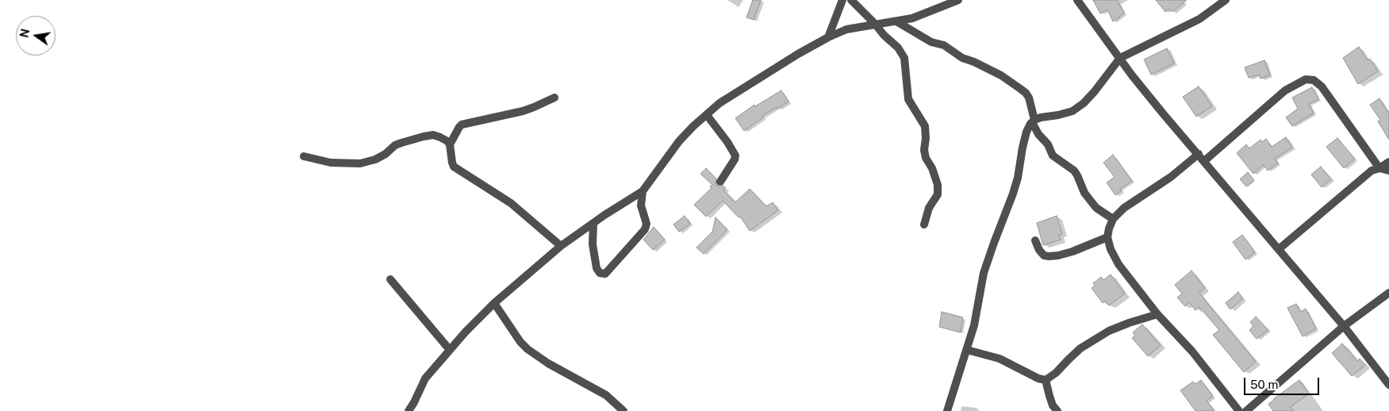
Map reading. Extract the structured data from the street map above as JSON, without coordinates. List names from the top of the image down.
{
  "scale_bar": "50 m",
  "north": "left"
}
